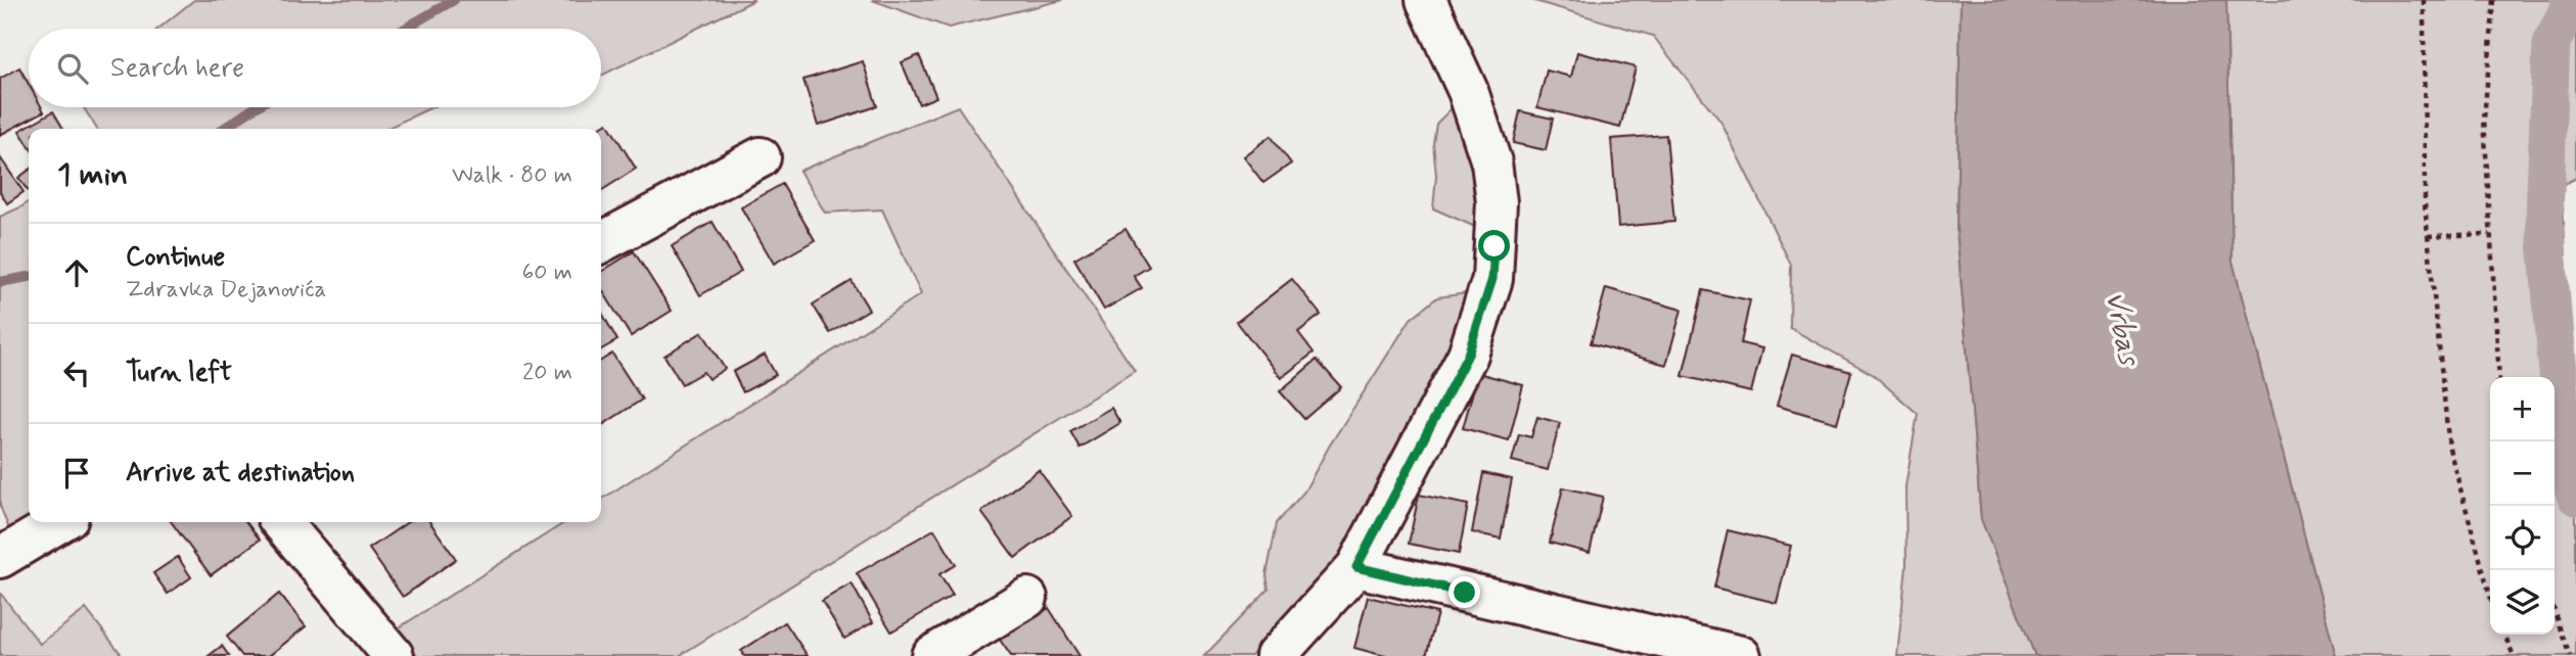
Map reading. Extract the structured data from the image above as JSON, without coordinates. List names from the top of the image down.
{
  "water": ["Vrbas"],
  "page": {
    "search": "Search here",
    "heading": ["1 min", "Walk · 80 m"],
    "list": [
      ["Continue", "Zdravka Dejanovića", "60 m"],
      ["Turn left", "20 m"],
      "Arrive at destination"
    ],
    "map_buttons": ["+", "−"]
  }
}
